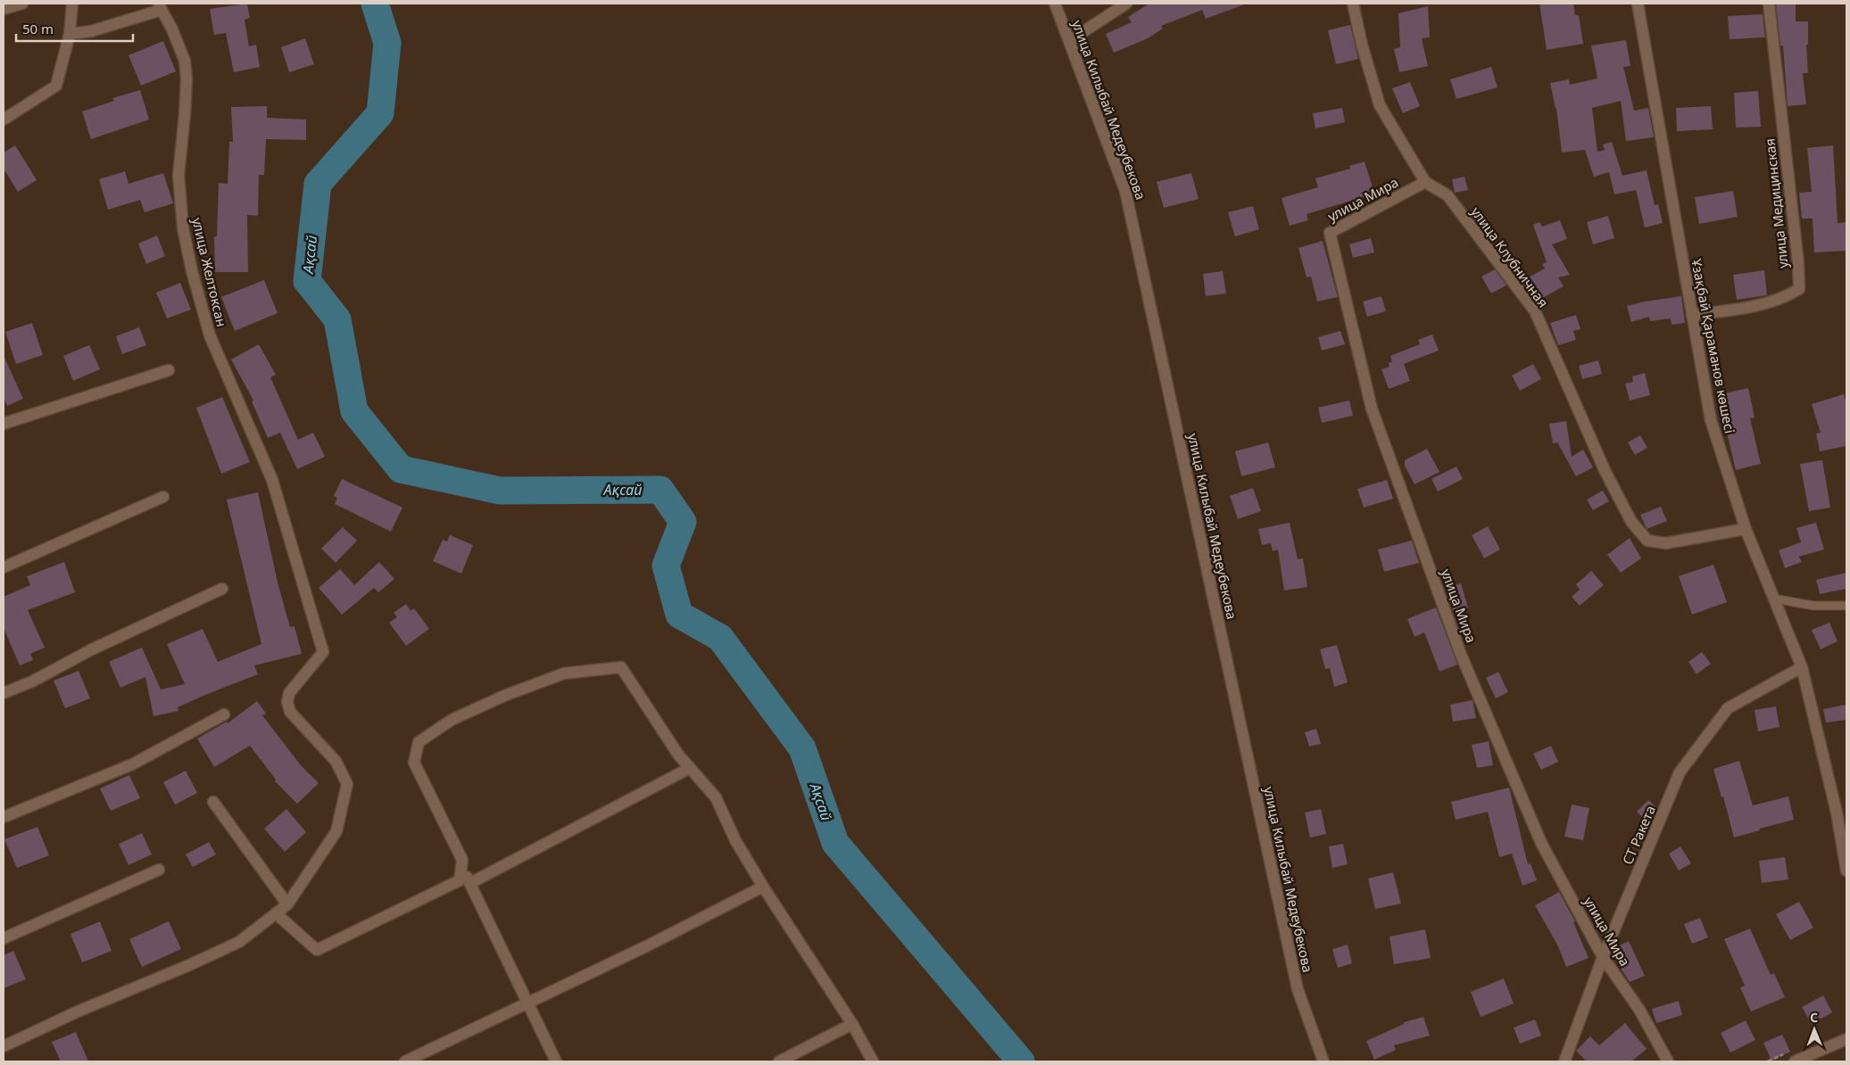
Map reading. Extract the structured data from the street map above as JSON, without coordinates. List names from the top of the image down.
{
  "streets": {
    "street": [
      "улица Килыбай Медеубекова",
      "улица Мира",
      "улица Медицинская",
      "улица Клубничная",
      "улица Желтоксан",
      "Ұзақбай Қараманов көшесі",
      "СТ Ракета"
    ]
  },
  "crossings": [
    ["улица Мира", "улица Клубничная"],
    ["улица Мира", "СТ Ракета"],
    ["улица Медицинская", "Ұзақбай Қараманов көшесі"],
    ["улица Клубничная", "Ұзақбай Қараманов көшесі"],
    ["Ұзақбай Қараманов көшесі", "СТ Ракета"]
  ],
  "water": ["Ақсай"],
  "scale_bar": "50 m",
  "north": "top"
}
